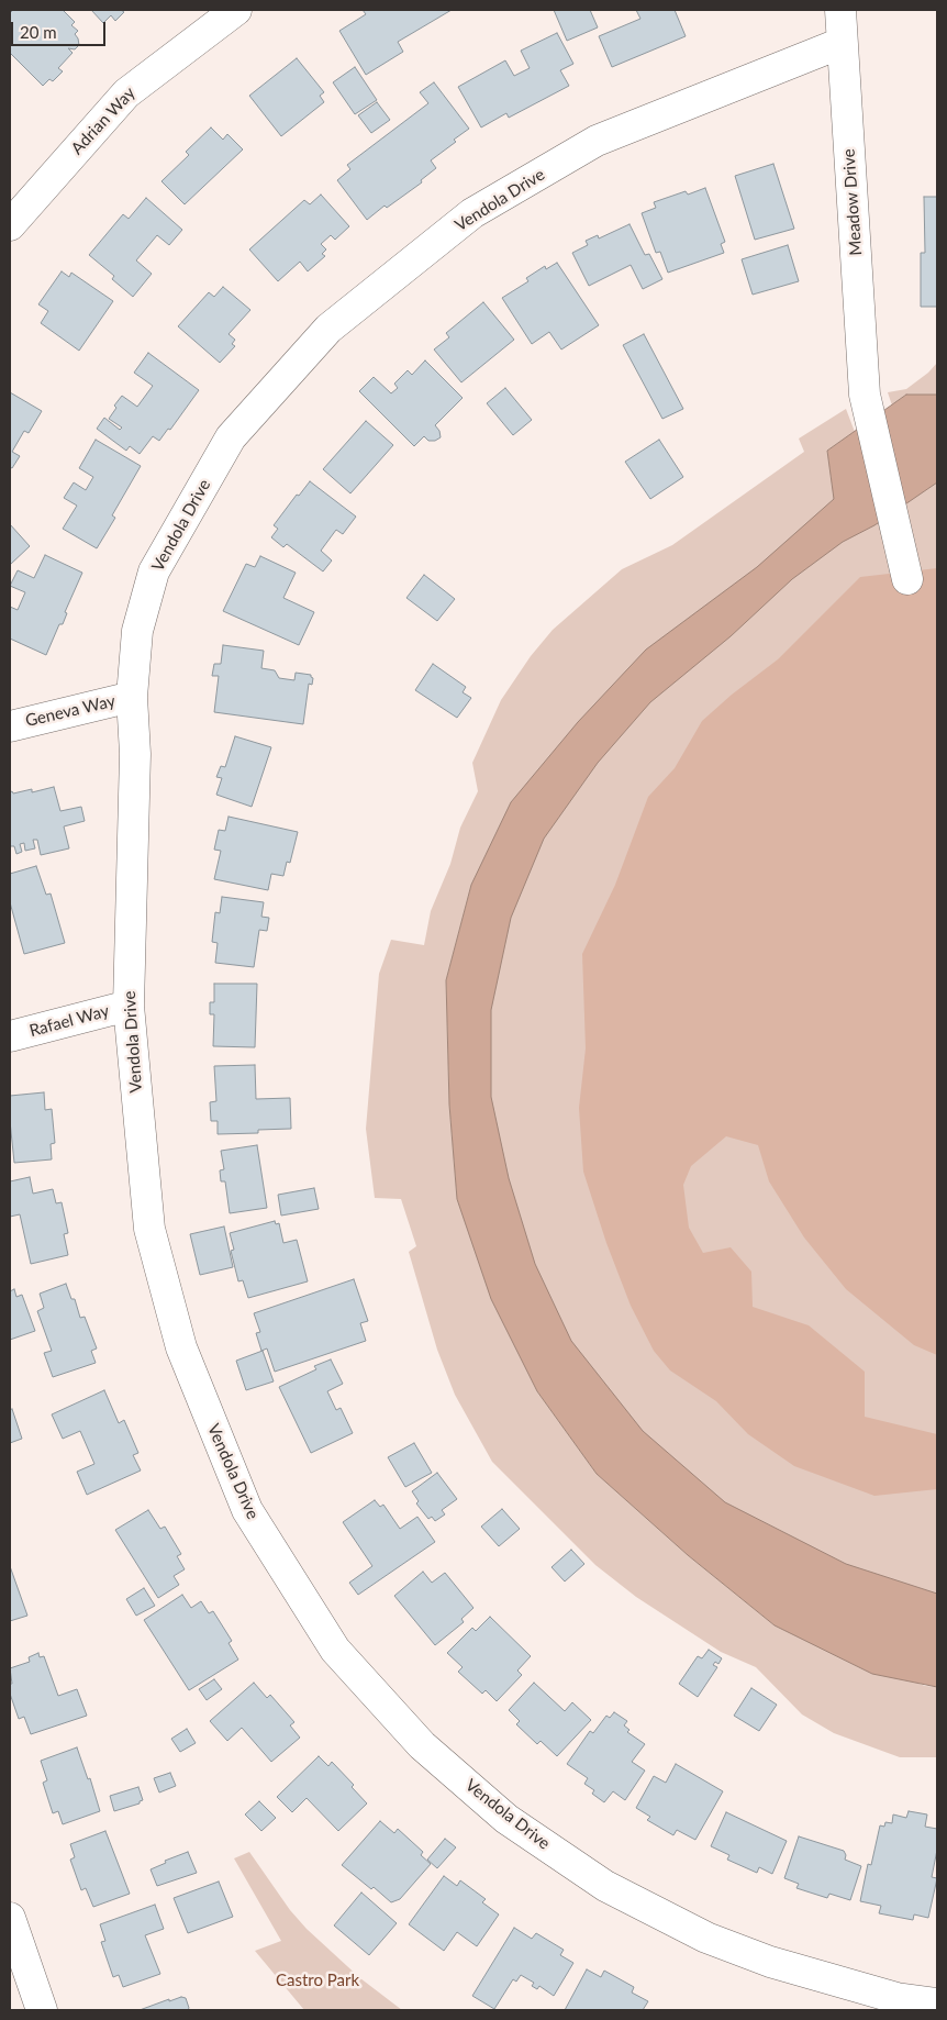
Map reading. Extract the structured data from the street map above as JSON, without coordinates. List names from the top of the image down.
{
  "streets": {
    "street": [
      "Adrian Way",
      "Vendola Drive",
      "Meadow Drive",
      "Geneva Way",
      "Rafael Way"
    ]
  },
  "crossings": [
    ["Vendola Drive", "Meadow Drive"],
    ["Vendola Drive", "Geneva Way"],
    ["Vendola Drive", "Rafael Way"]
  ],
  "parks": ["Castro Park"],
  "scale_bar": "20 m"
}
